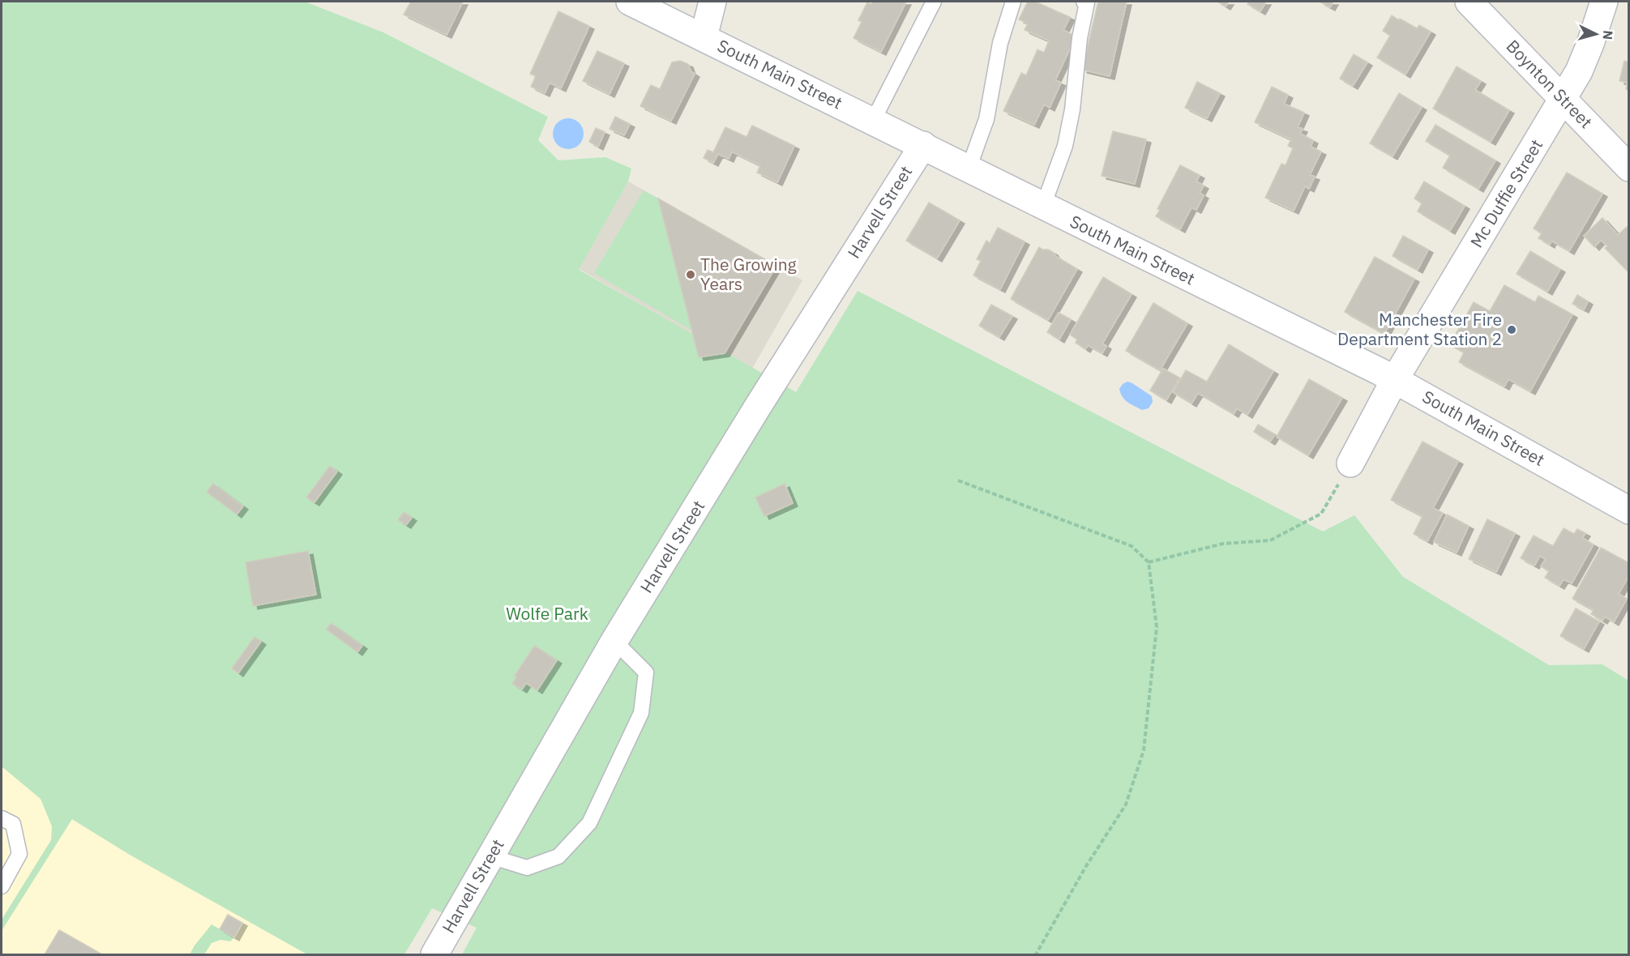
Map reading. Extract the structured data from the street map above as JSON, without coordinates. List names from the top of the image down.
{
  "streets": {
    "street": [
      "South Main Street",
      "Boynton Street",
      "Mc Duffie Street",
      "Harvell Street"
    ]
  },
  "crossings": [
    ["South Main Street", "Mc Duffie Street"],
    ["South Main Street", "Harvell Street"],
    ["Boynton Street", "Mc Duffie Street"]
  ],
  "parks": ["Wolfe Park"],
  "places": ["The Growing Years", "Manchester Fire Department Station 2"],
  "north": "right"
}
